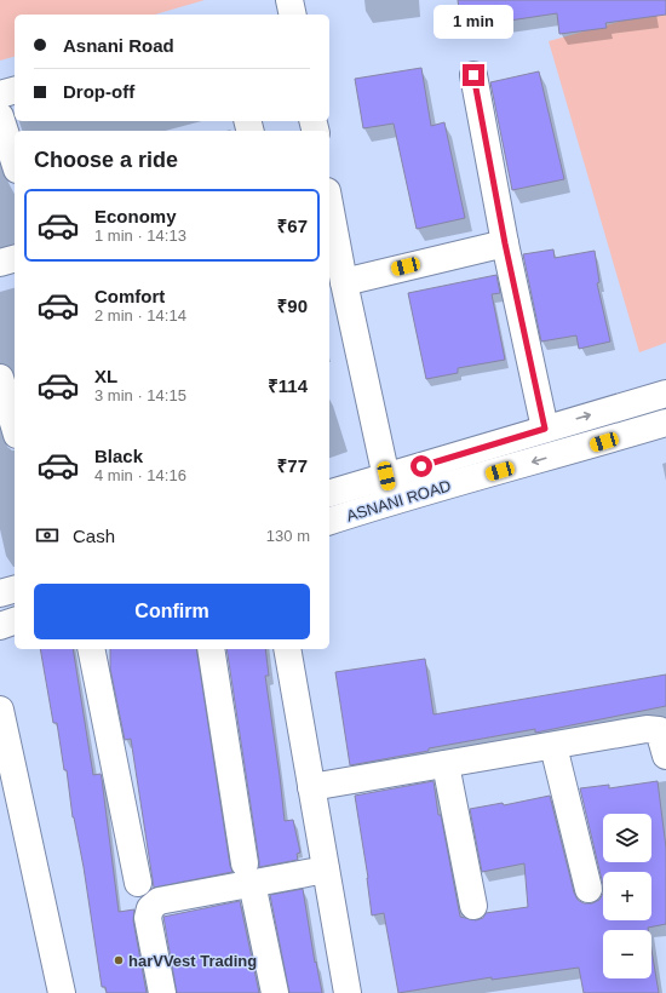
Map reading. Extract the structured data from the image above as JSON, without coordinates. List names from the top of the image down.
{
  "streets": {
    "street": ["ASNANI ROAD"]
  },
  "places": ["harVVest Trading"],
  "page": {
    "bubble": "1 min",
    "banner": ["Asnani Road", "Drop-off"],
    "heading": "Choose a ride",
    "list": [
      {
        "name": "Economy",
        "note": "1 min · 14:13",
        "value": "₹67"
      },
      {
        "name": "Comfort",
        "note": "2 min · 14:14",
        "value": "₹90"
      },
      {
        "name": "XL",
        "note": "3 min · 14:15",
        "value": "₹114"
      },
      {
        "name": "Black",
        "note": "4 min · 14:16",
        "value": "₹77"
      }
    ],
    "pay": ["Cash", "130 m"],
    "buttons": "Confirm",
    "map_buttons": ["+", "−"]
  }
}
